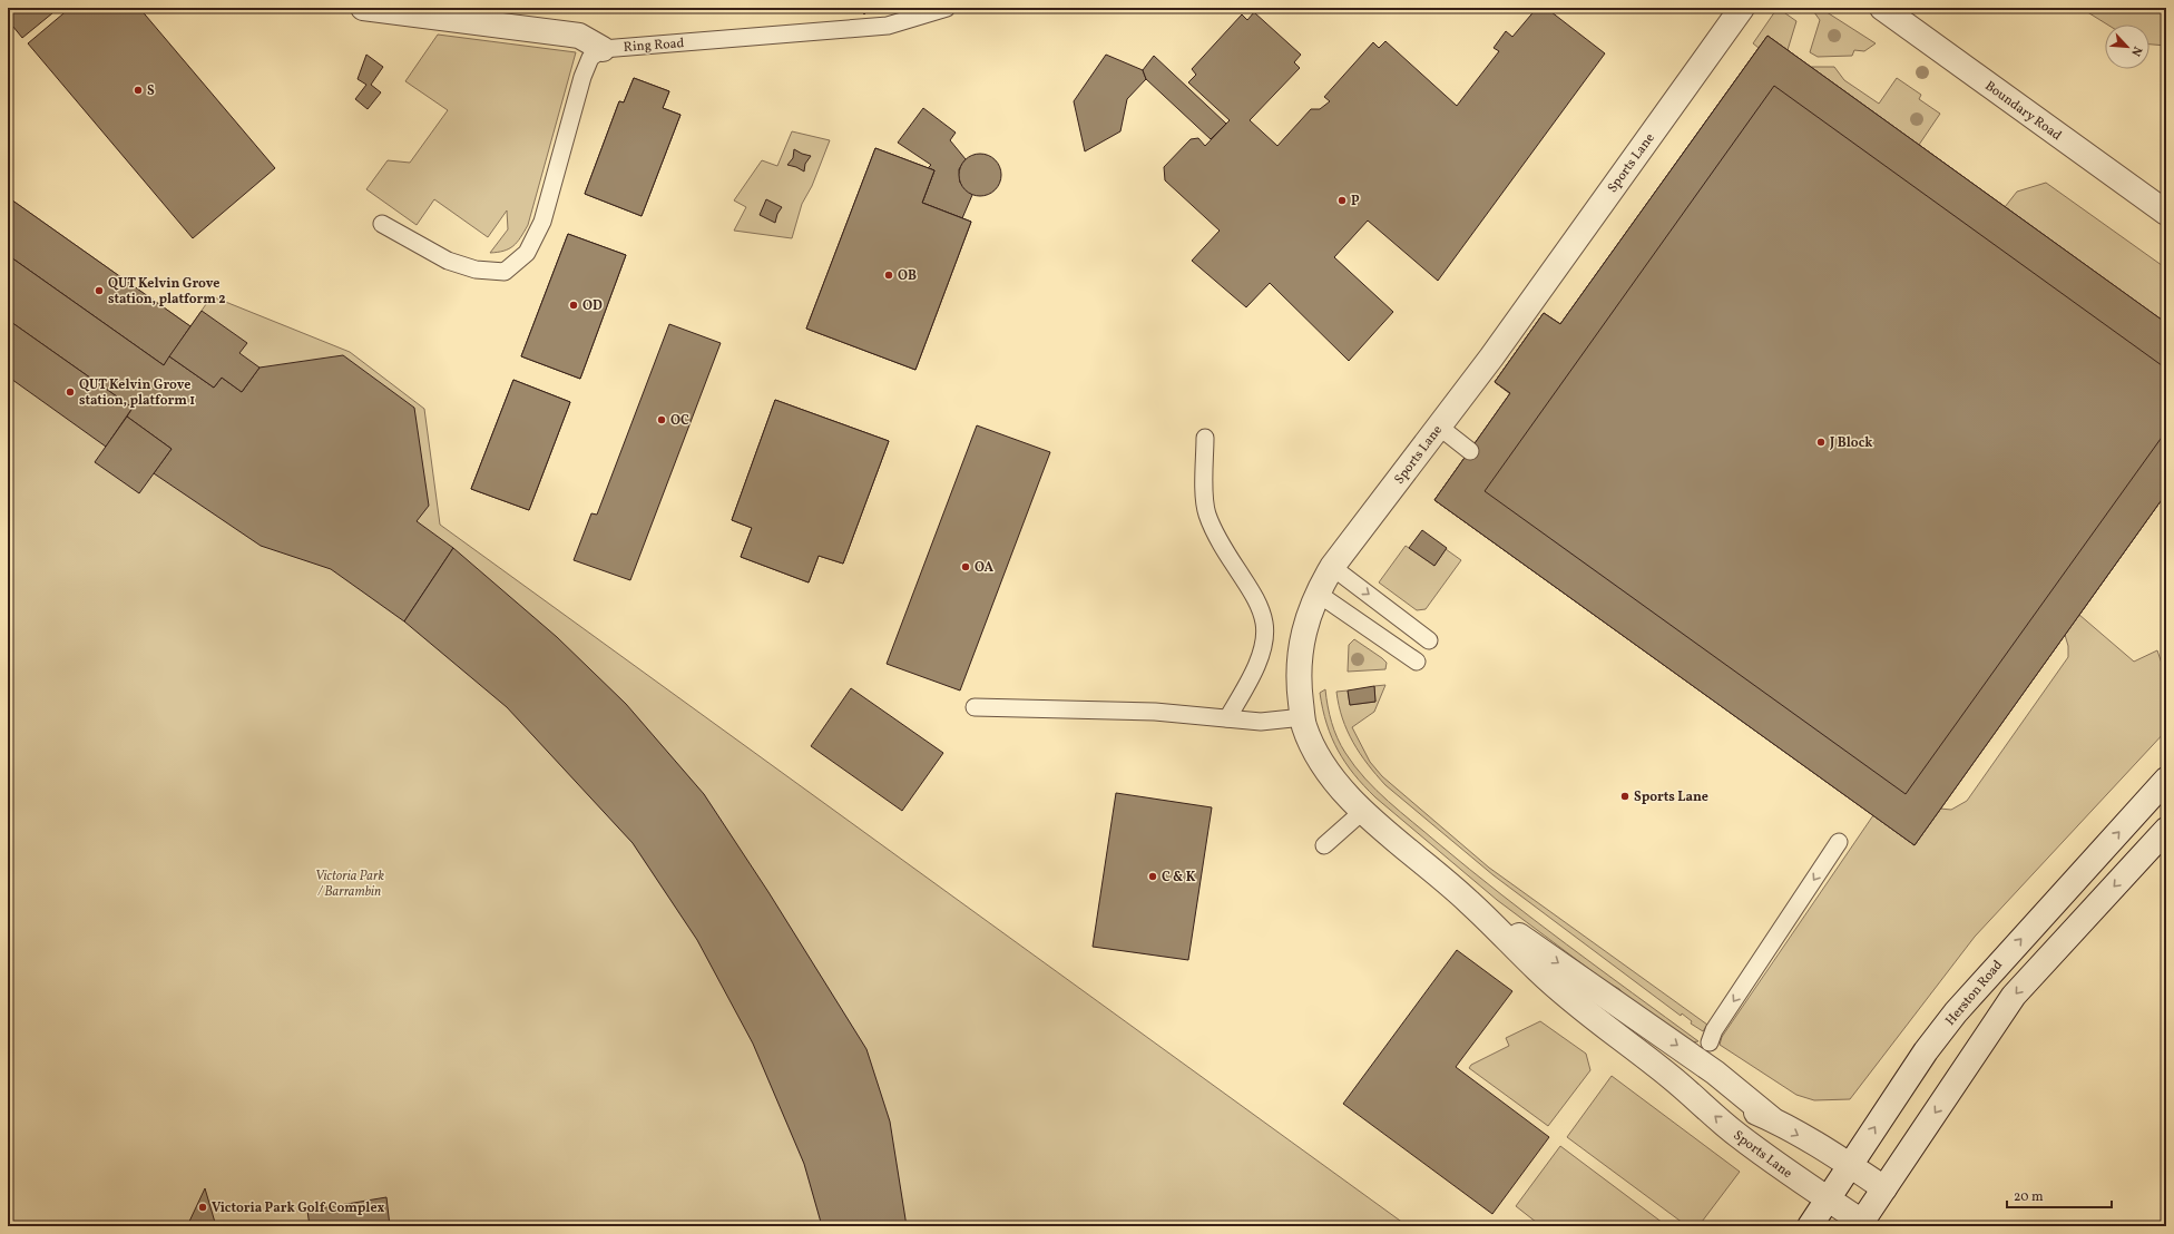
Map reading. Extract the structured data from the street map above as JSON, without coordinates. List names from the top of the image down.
{
  "streets": {
    "street": ["Boundary Road", "Sports Lane", "Herston Road"],
    "lane": ["Ring Road"]
  },
  "crossings": [
    ["Sports Lane", "Herston Road"]
  ],
  "parks": ["Victoria Park / Barrambin"],
  "places": [
    "S",
    "P",
    "OB",
    "QUT Kelvin Grove station, platform 2",
    "OD",
    "QUT Kelvin Grove station, platform 1",
    "OC",
    "J Block",
    "OA",
    "Sports Lane",
    "C & K",
    "Victoria Park Golf Complex"
  ],
  "scale_bar": "20 m",
  "north": "bottom right"
}
